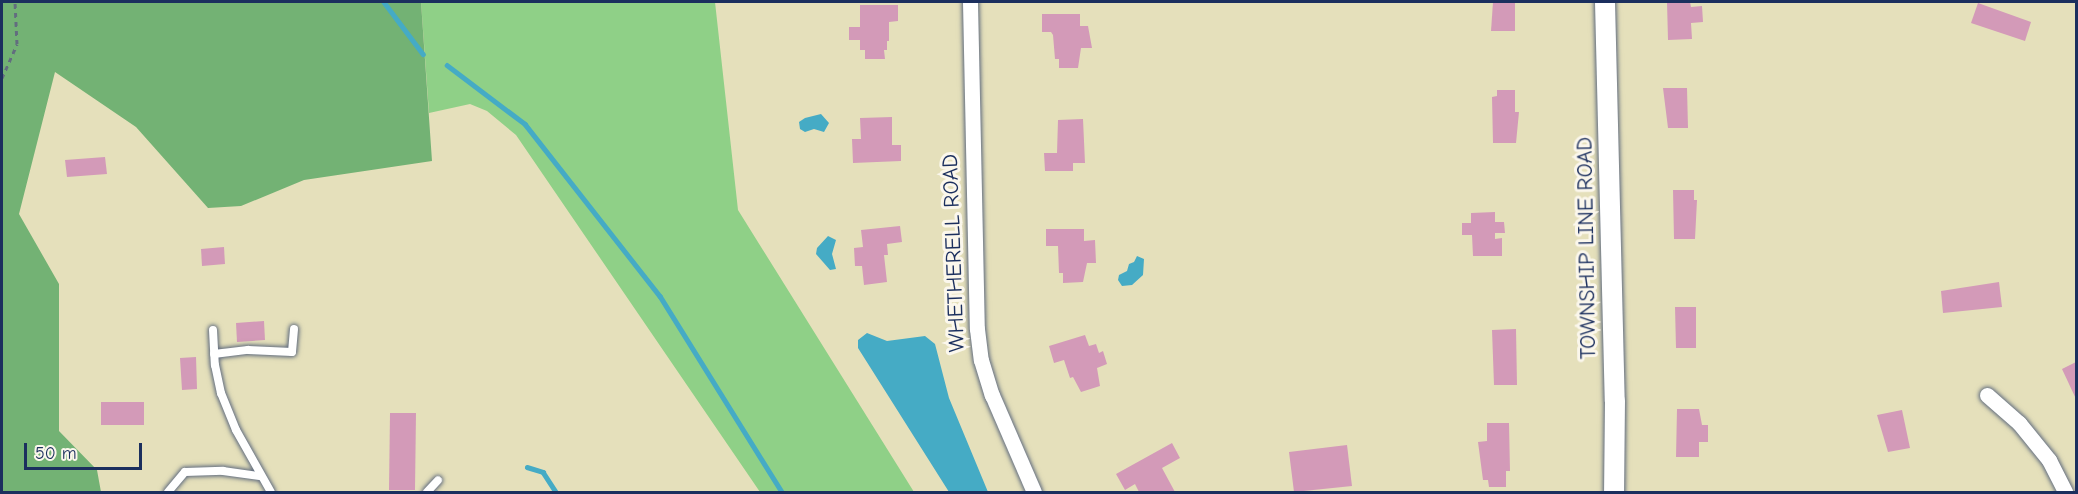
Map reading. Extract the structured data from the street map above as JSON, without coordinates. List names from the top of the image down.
{
  "streets": {
    "street": ["TOWNSHIP LINE ROAD", "WHETHERELL ROAD"]
  },
  "scale_bar": "50 m"
}
